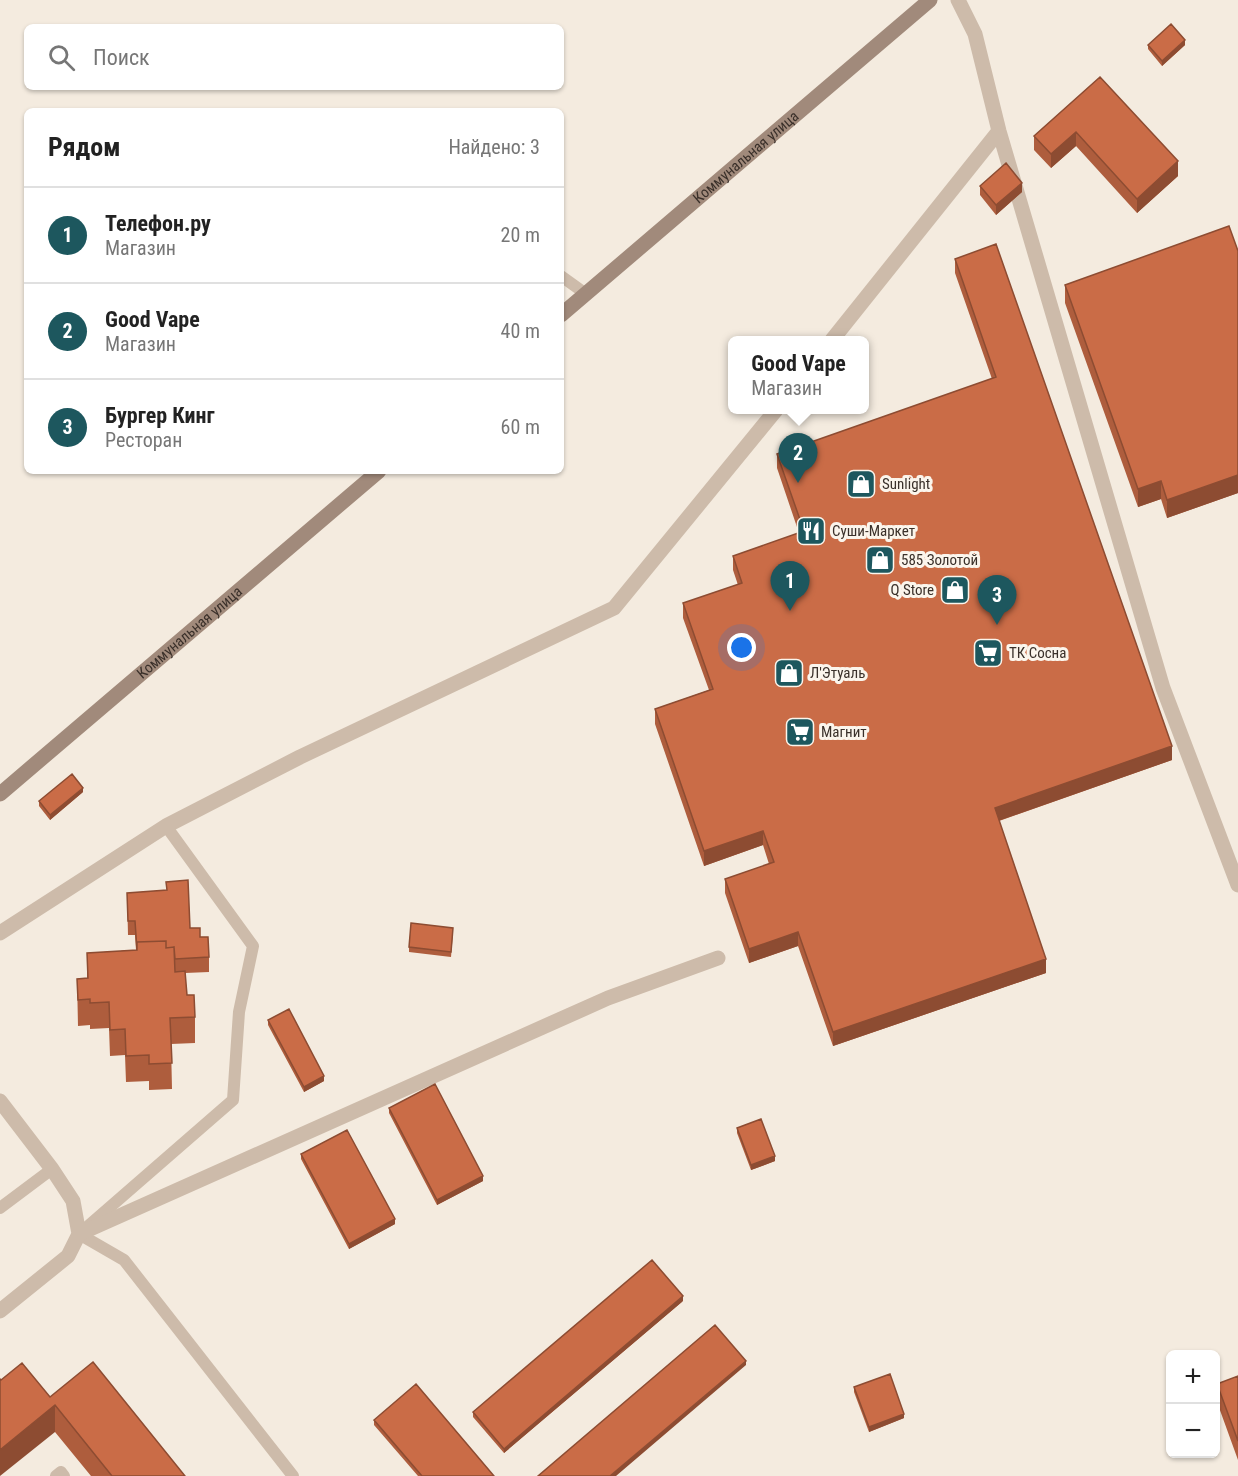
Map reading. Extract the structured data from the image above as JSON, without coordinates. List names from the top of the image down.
{
  "streets": {
    "main road": ["Коммунальная улица"]
  },
  "places": {
    "shop": [
      "Sunlight",
      "585 Золотой",
      "Q Store",
      "Л'Этуаль"
    ],
    "restaurant": ["Суши-Маркет"],
    "supermarket": ["ТК Сосна", "Магнит"]
  },
  "page": {
    "search": "Поиск",
    "heading": ["Рядом", "Найдено: 3"],
    "list": [
      {
        "mark": "1",
        "name": "Телефон.ру",
        "note": "Магазин",
        "value": "20 m"
      },
      {
        "mark": "2",
        "name": "Good Vape",
        "note": "Магазин",
        "value": "40 m"
      },
      {
        "mark": "3",
        "name": "Бургер Кинг",
        "note": "Ресторан",
        "value": "60 m"
      }
    ],
    "popup": ["Good Vape", "Магазин"],
    "pins": ["2", "1", "3"],
    "map_buttons": ["+", "−"]
  }
}
